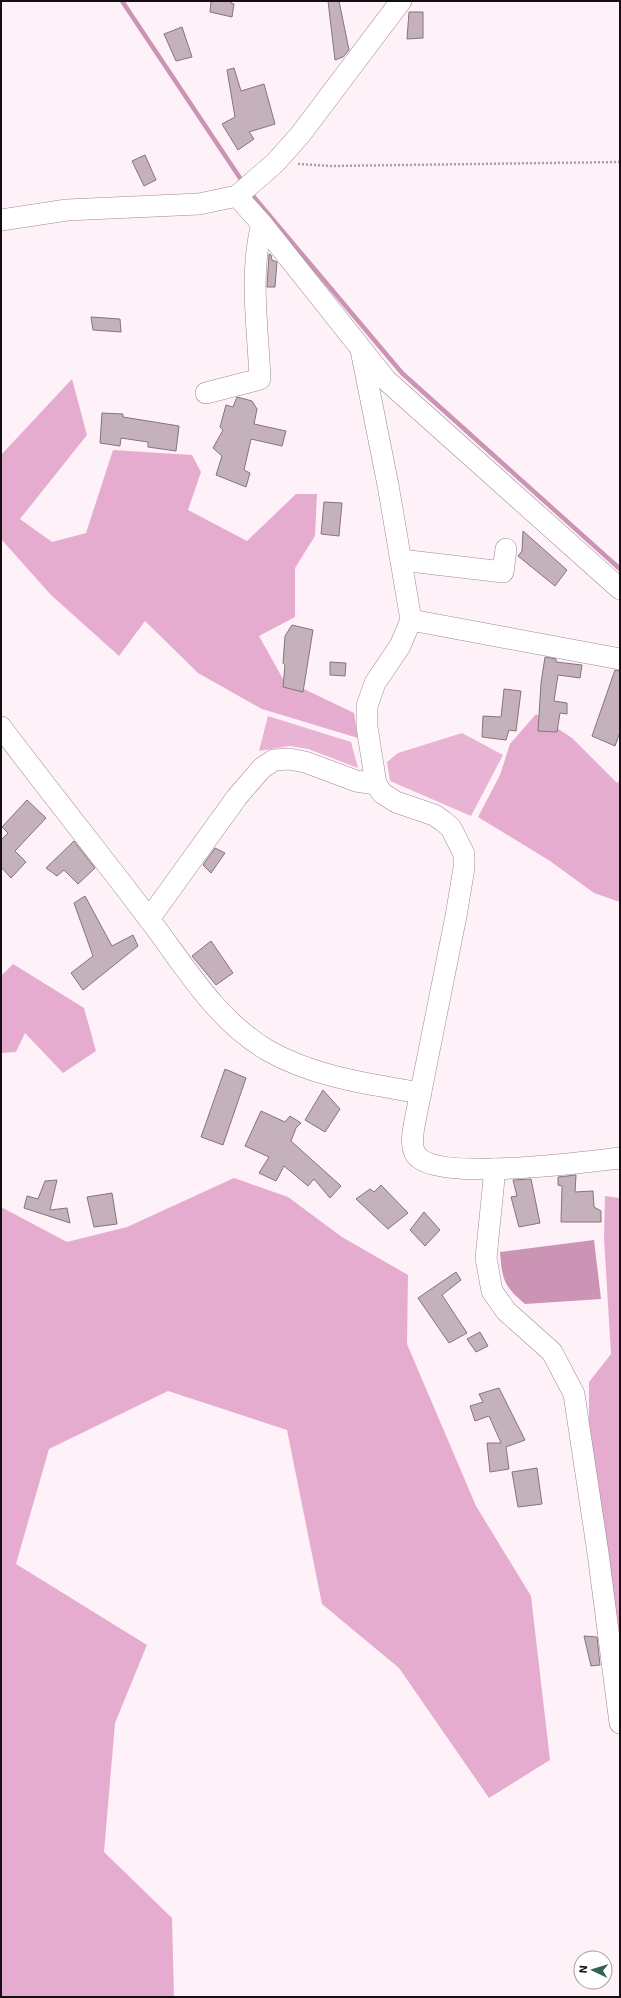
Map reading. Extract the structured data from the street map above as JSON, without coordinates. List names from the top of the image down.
{
  "north": "left"
}
